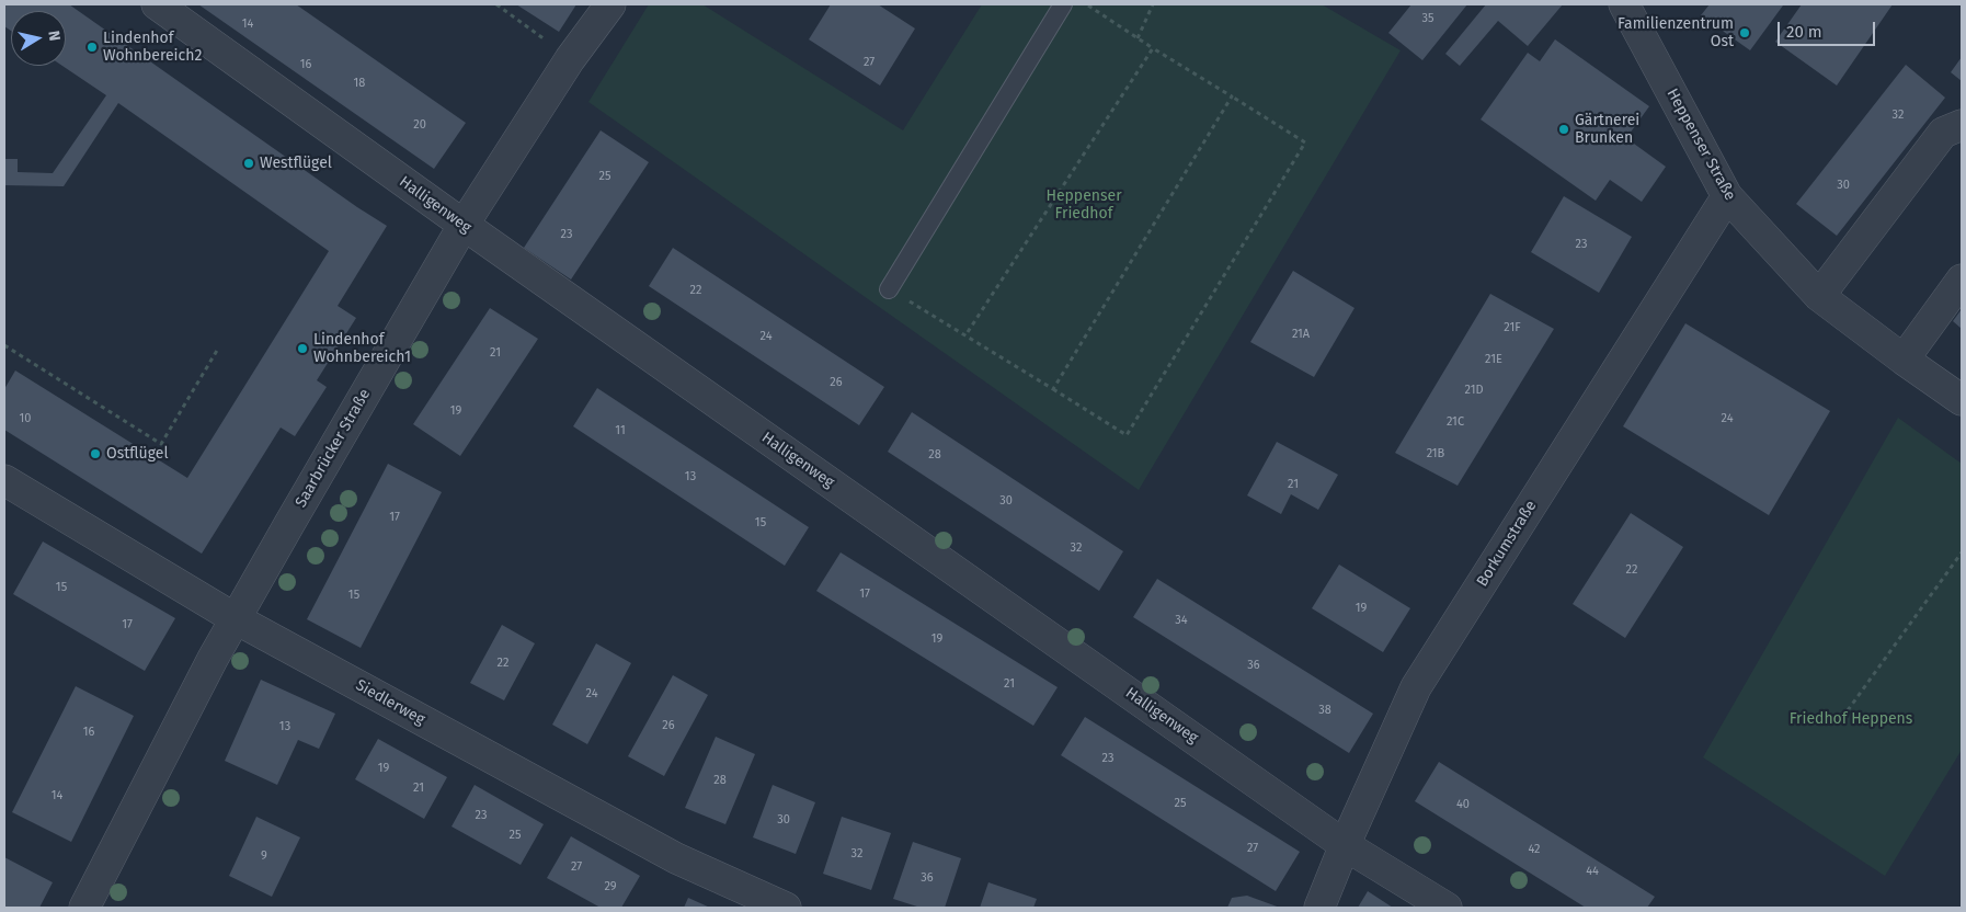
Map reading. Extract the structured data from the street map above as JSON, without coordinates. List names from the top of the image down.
{
  "streets": {
    "street": [
      "Heppenser Straße",
      "Halligenweg",
      "Saarbrücker Straße",
      "Borkumstraße",
      "Siedlerweg"
    ]
  },
  "crossings": [
    ["Heppenser Straße", "Borkumstraße"],
    ["Halligenweg", "Saarbrücker Straße"],
    ["Halligenweg", "Borkumstraße"],
    ["Saarbrücker Straße", "Siedlerweg"]
  ],
  "parks": ["Heppenser Friedhof", "Friedhof Heppens"],
  "places": [
    "Familienzentrum Ost",
    "Lindenhof Wohnbereich2",
    "Gärtnerei Brunken",
    "Westflügel",
    "Lindenhof Wohnbereich1",
    "Ostflügel"
  ],
  "house_numbers": [
    "35",
    "14",
    "27",
    "16",
    "18",
    "32",
    "20",
    "25",
    "30",
    "23",
    "23",
    "22",
    "21F",
    "21A",
    "24",
    "21",
    "21E",
    "26",
    "21D",
    "19",
    "10",
    "24",
    "21C",
    "11",
    "21B",
    "28",
    "13",
    "21",
    "30",
    "17",
    "15",
    "32",
    "22",
    "15",
    "17",
    "15",
    "19",
    "34",
    "17",
    "19",
    "22",
    "36",
    "21",
    "24",
    "38",
    "26",
    "13",
    "16",
    "23",
    "19",
    "28",
    "21",
    "14",
    "25",
    "40",
    "23",
    "30",
    "25",
    "27",
    "42",
    "32",
    "9",
    "27",
    "44",
    "36",
    "29"
  ],
  "scale_bar": "20 m",
  "north": "right"
}
